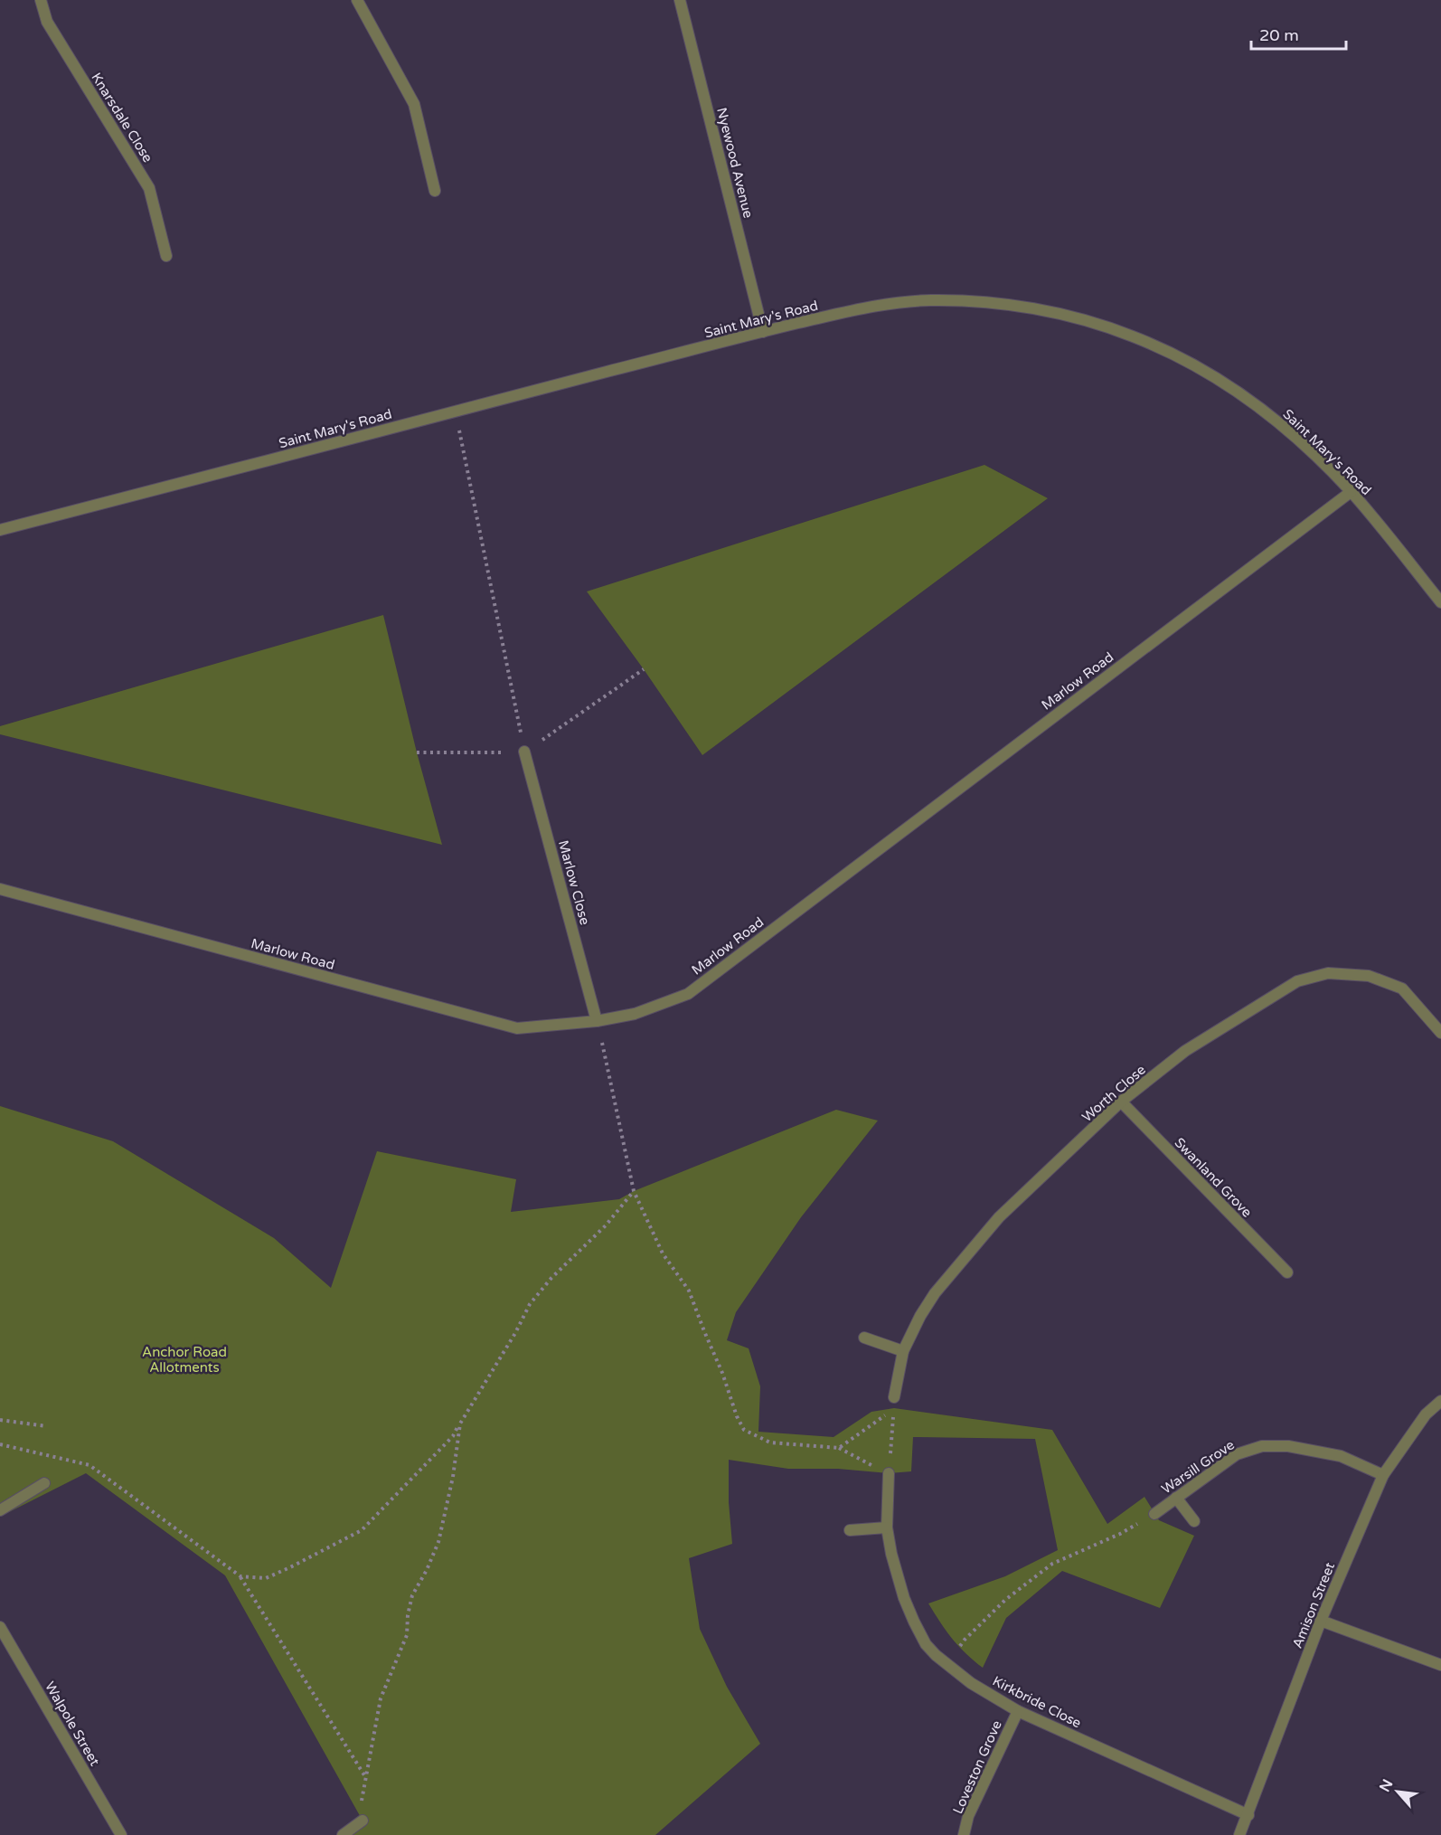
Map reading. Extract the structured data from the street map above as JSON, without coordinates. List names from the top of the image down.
{
  "streets": {
    "street": [
      "Knarsdale Close",
      "Nyewood Avenue",
      "Saint Mary's Road",
      "Marlow Road",
      "Marlow Close",
      "Worth Close",
      "Swanland Grove",
      "Warsill Grove",
      "Amison Street",
      "Kirkbride Close",
      "Walpole Street",
      "Loveston Grove"
    ]
  },
  "crossings": [
    ["Nyewood Avenue", "Saint Mary's Road"],
    ["Saint Mary's Road", "Marlow Road"],
    ["Marlow Road", "Marlow Close"],
    ["Worth Close", "Swanland Grove"],
    ["Warsill Grove", "Amison Street"],
    ["Amison Street", "Kirkbride Close"],
    ["Kirkbride Close", "Loveston Grove"]
  ],
  "parks": ["Anchor Road Allotments"],
  "scale_bar": "20 m",
  "north": "top left"
}
